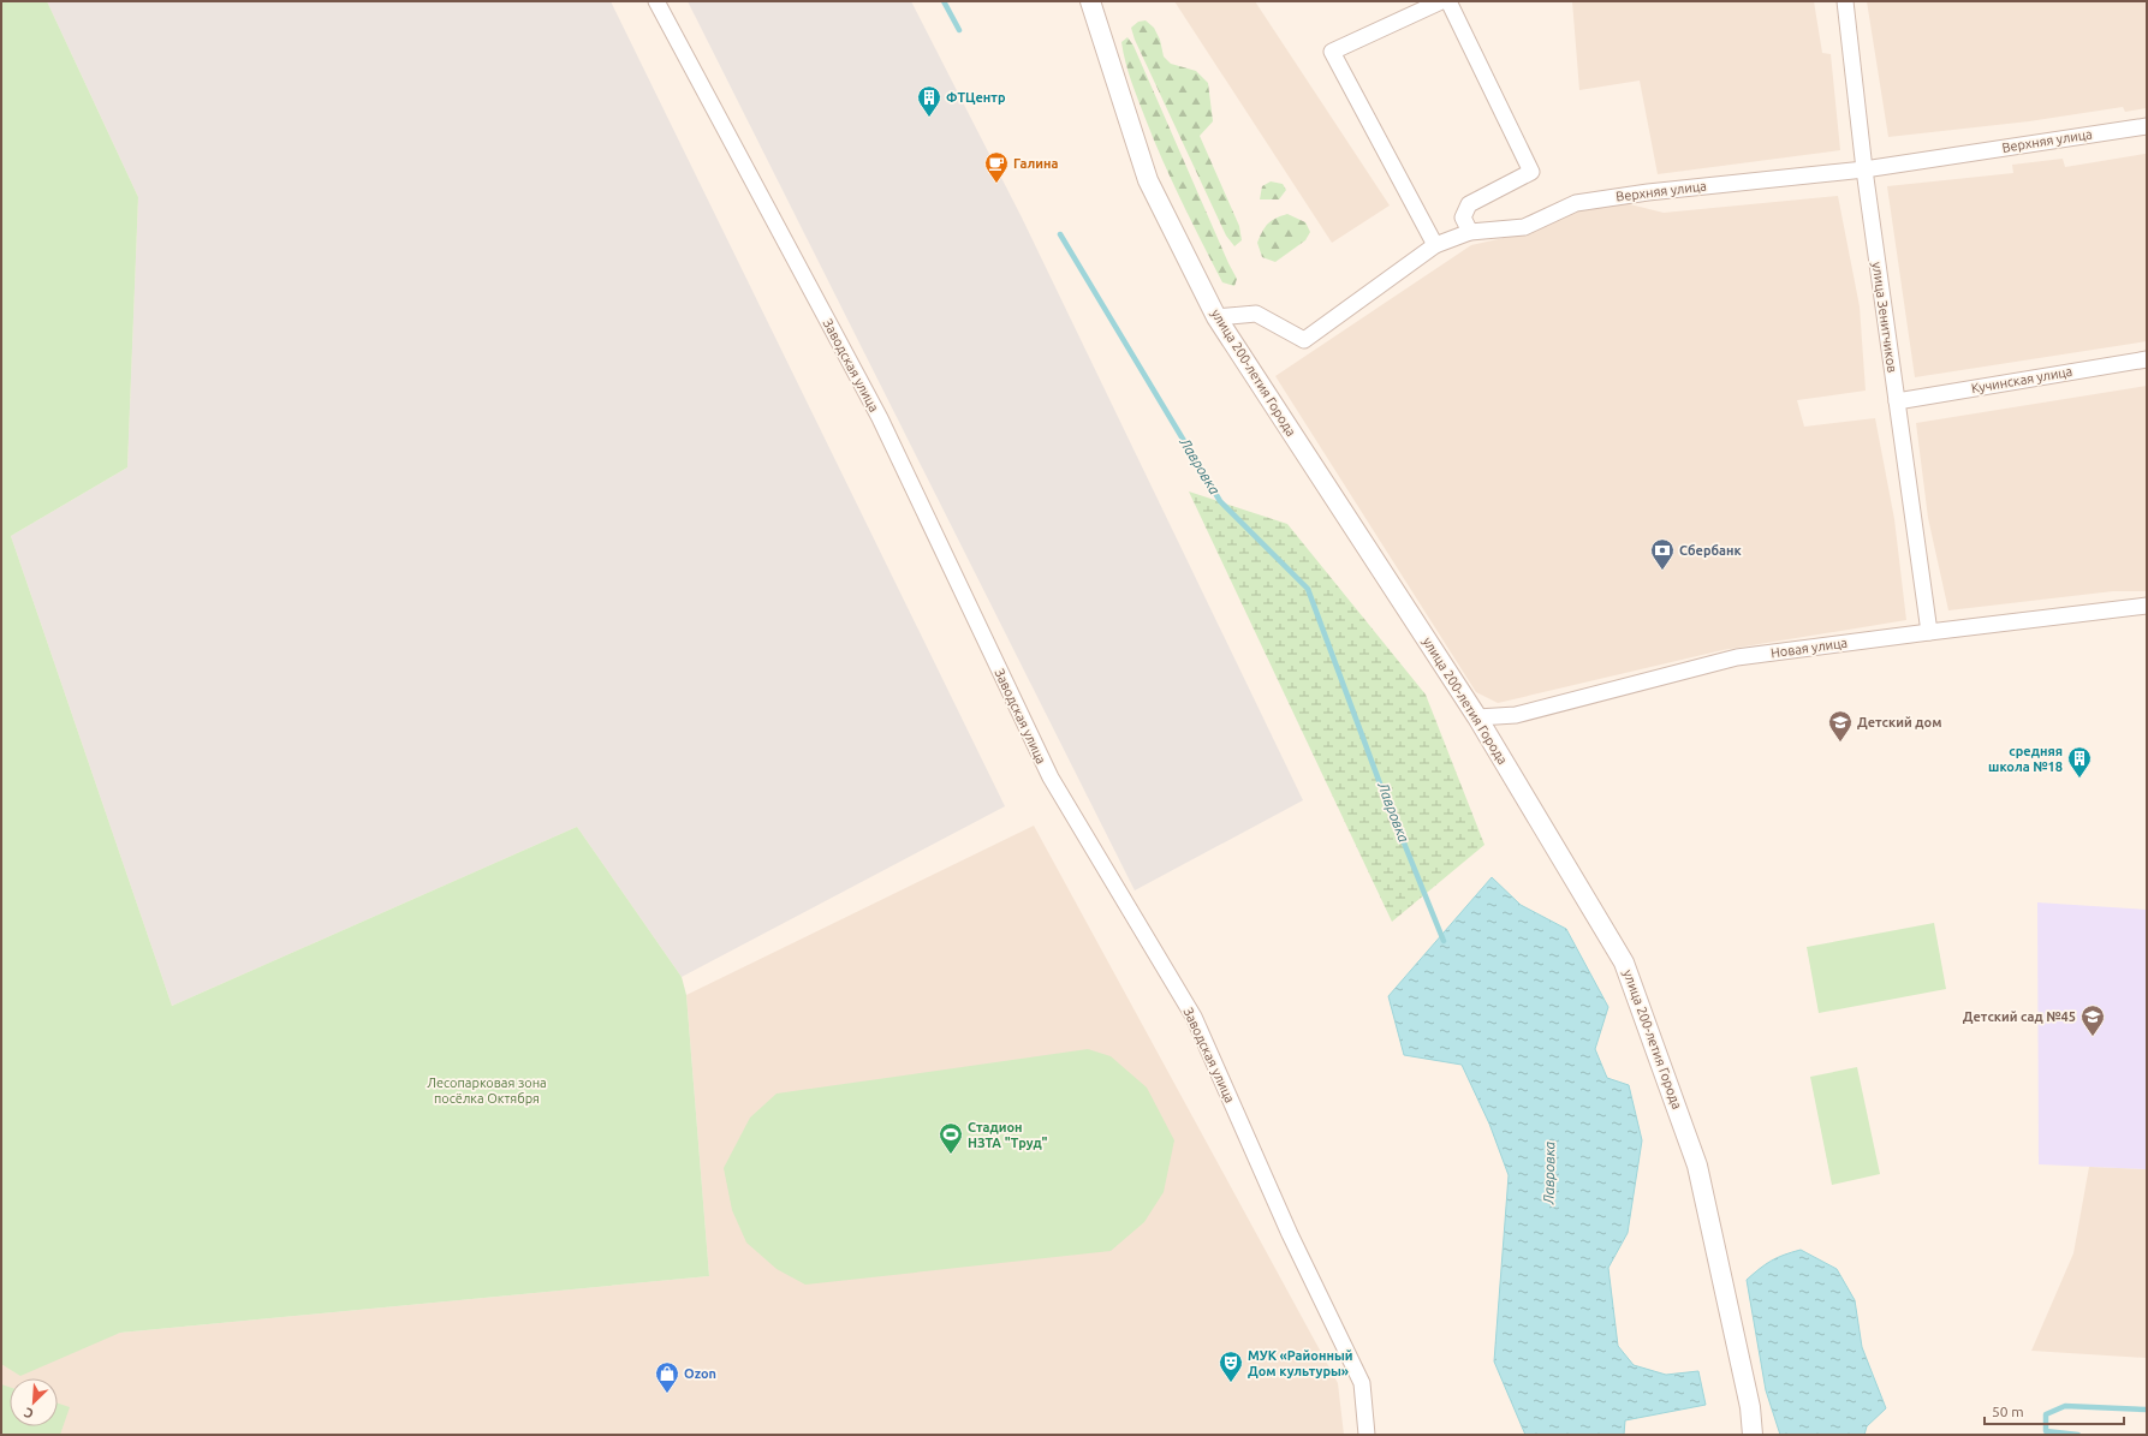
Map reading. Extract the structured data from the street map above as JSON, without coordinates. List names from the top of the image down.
{
  "streets": {
    "street": [
      "Верхняя улица",
      "улица Зенитчиков",
      "Заводская улица",
      "улица 200-летия Города",
      "Кучинская улица",
      "Новая улица"
    ]
  },
  "crossings": [
    ["Верхняя улица", "улица Зенитчиков"],
    ["Верхняя улица", "улица 200-летия Города"],
    ["улица Зенитчиков", "Кучинская улица"],
    ["улица Зенитчиков", "Новая улица"],
    ["улица 200-летия Города", "Новая улица"]
  ],
  "water": ["Лавровка"],
  "parks": ["Лесопарковая зона посёлка Октября"],
  "places": {
    "building": ["ФТЦентр", "средняя школа №18"],
    "cafe": ["Галина"],
    "bank": ["Сбербанк"],
    "school or university": ["Детский дом", "Детский сад №45"],
    "sports": ["Стадион НЗТА \"Труд\""],
    "theatre": ["МУК «Районный Дом культуры»"],
    "shop": ["Ozon"]
  },
  "scale_bar": "50 m",
  "north": "bottom left"
}
